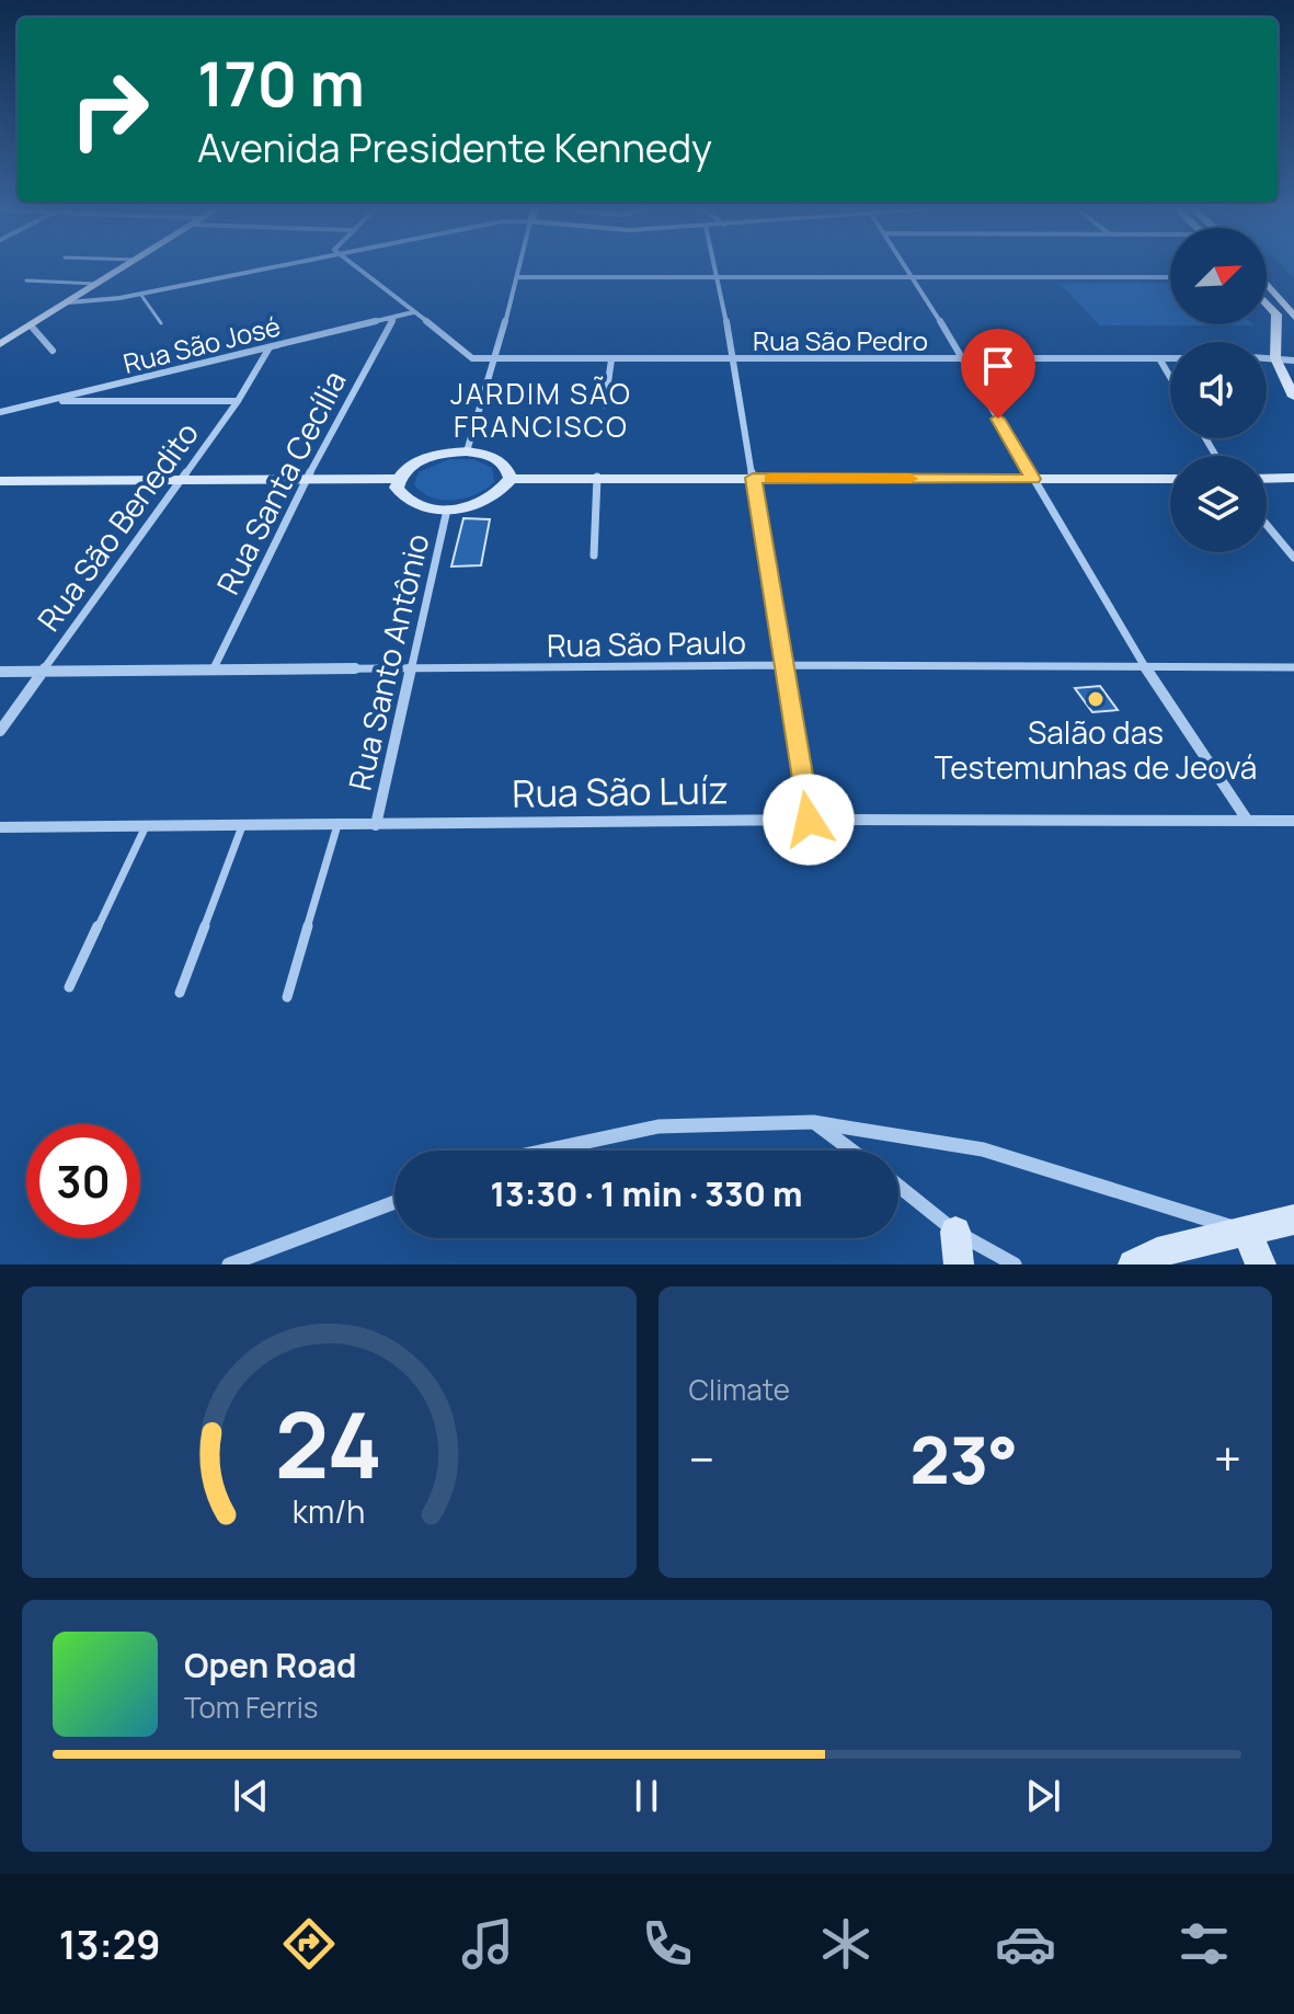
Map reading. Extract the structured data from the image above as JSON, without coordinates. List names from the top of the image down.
{
  "streets": {
    "street": [
      "Rua São Pedro",
      "Rua São José",
      "Rua Santa Cecília",
      "Rua São Benedito",
      "Rua São Paulo",
      "Rua Santo Antônio",
      "Rua São Luíz"
    ]
  },
  "crossings": [
    ["Rua São José", "Rua Santa Cecília"],
    ["Rua São José", "Rua São Benedito"],
    ["Rua Santa Cecília", "Rua São Paulo"],
    ["Rua São Benedito", "Rua São Paulo"],
    ["Rua São Paulo", "Rua Santo Antônio"],
    ["Rua Santo Antônio", "Rua São Luíz"]
  ],
  "districts": ["JARDIM SÃO FRANCISCO"],
  "places": ["Salão das Testemunhas de Jeová"],
  "north": "top right",
  "page": {
    "turn": ["170 m", "Avenida Presidente Kennedy"],
    "limit": "30",
    "trip": "13:30 · 1 min · 330 m",
    "tile": "Climate",
    "heat": ["−", "23°", "+"],
    "song": ["Open Road", "Tom Ferris"],
    "tabs": "13:29",
    "gauge": ["24", "km/h"]
  }
}
